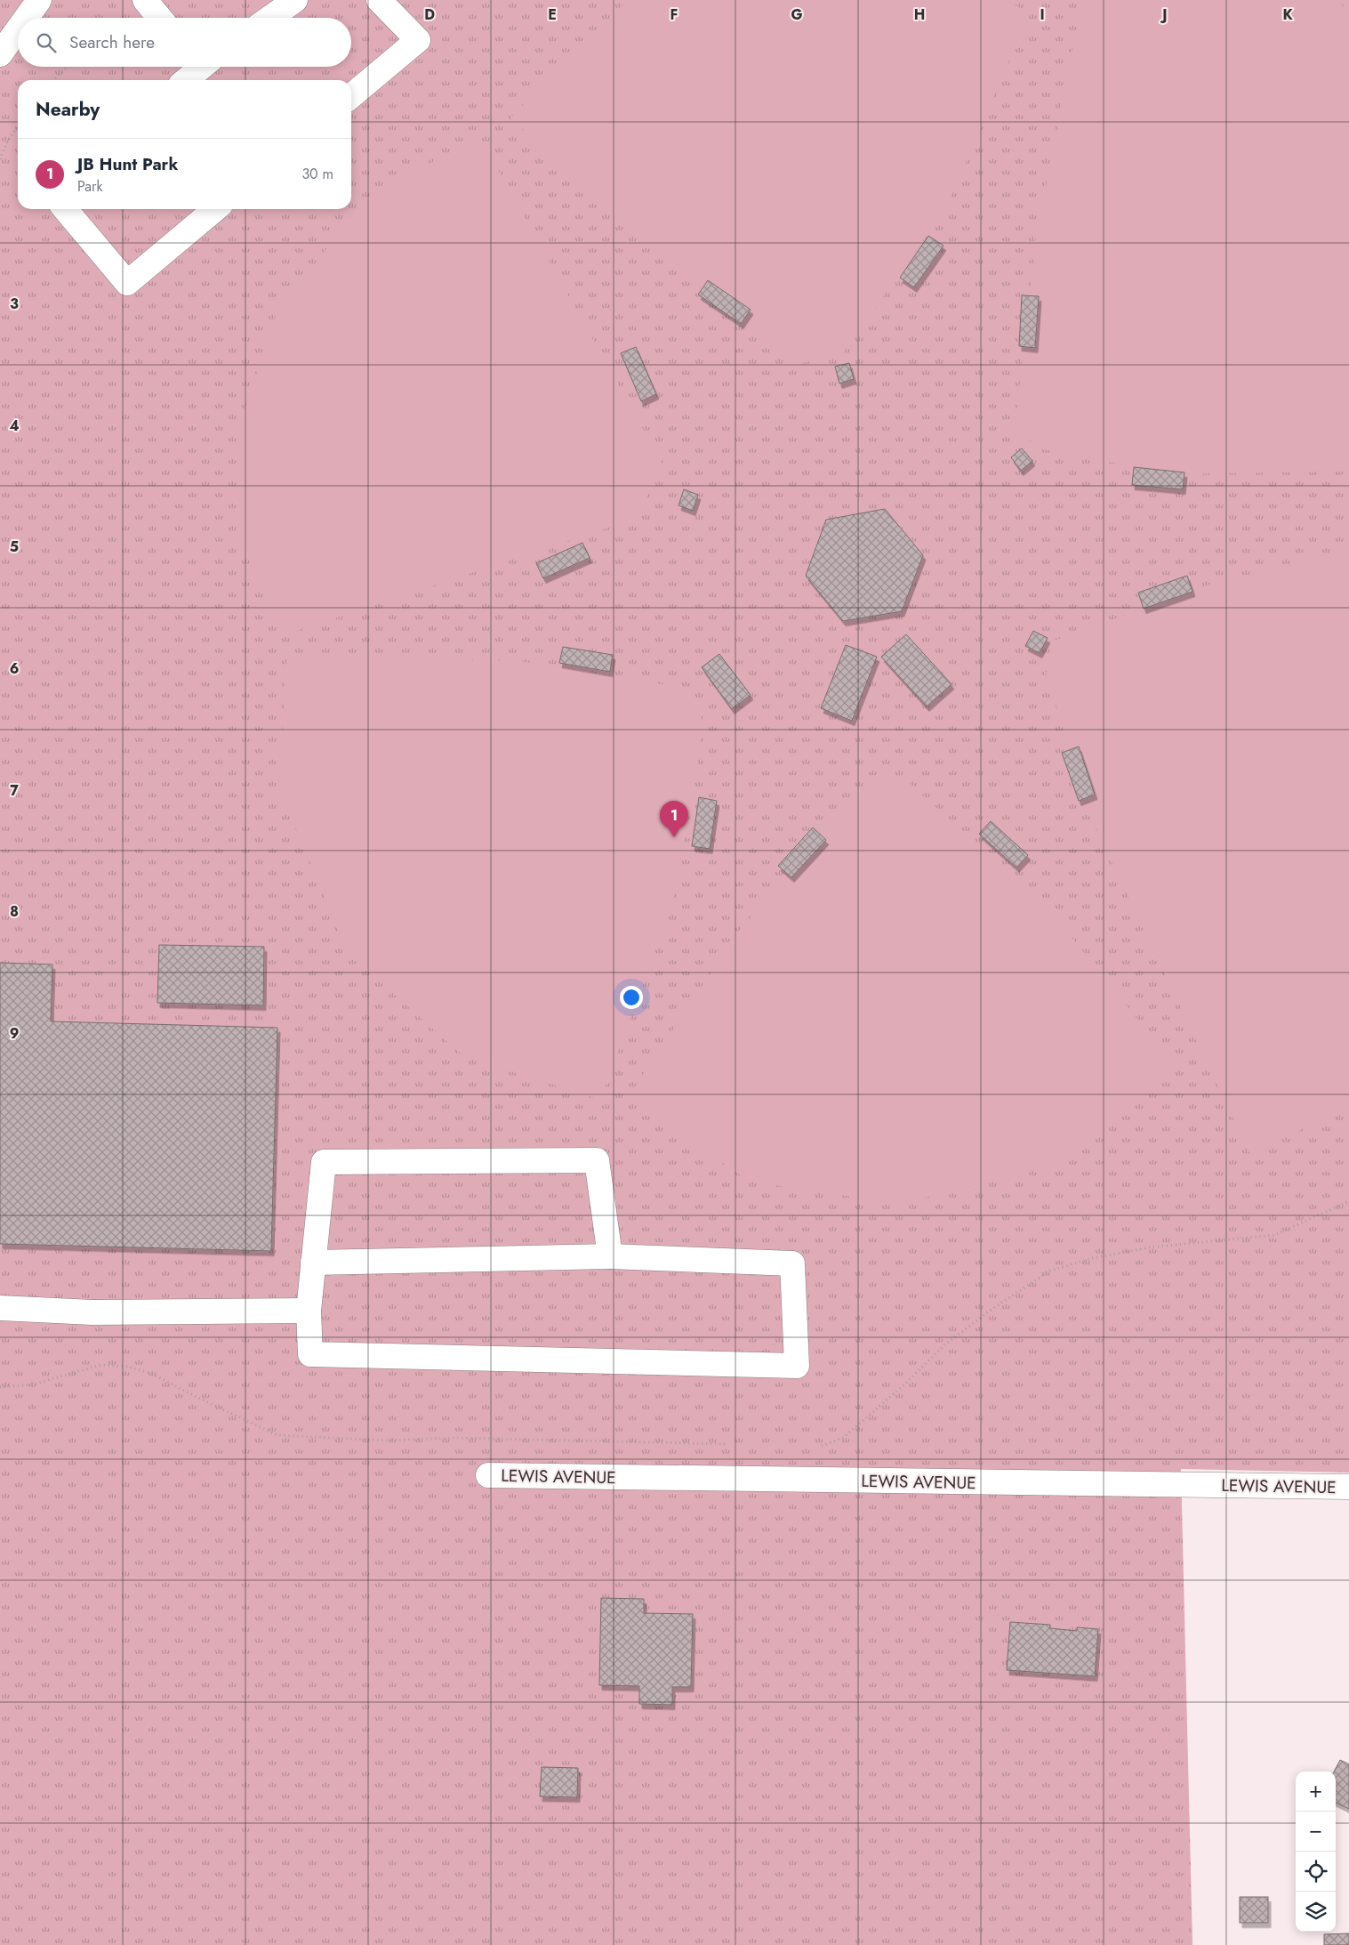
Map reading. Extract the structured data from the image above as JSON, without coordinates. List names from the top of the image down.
{
  "streets": {
    "street": ["LEWIS AVENUE"]
  },
  "page": {
    "search": "Search here",
    "heading": "Nearby",
    "list": [
      {
        "mark": "1",
        "name": "JB Hunt Park",
        "note": "Park",
        "value": "30 m"
      }
    ],
    "pins": "1",
    "map_buttons": ["+", "−"]
  },
  "grid": {
    "columns": [
      "D",
      "E",
      "F",
      "G",
      "H",
      "I",
      "J",
      "K"
    ],
    "rows": [
      "3",
      "4",
      "5",
      "6",
      "7",
      "8",
      "9"
    ]
  }
}
